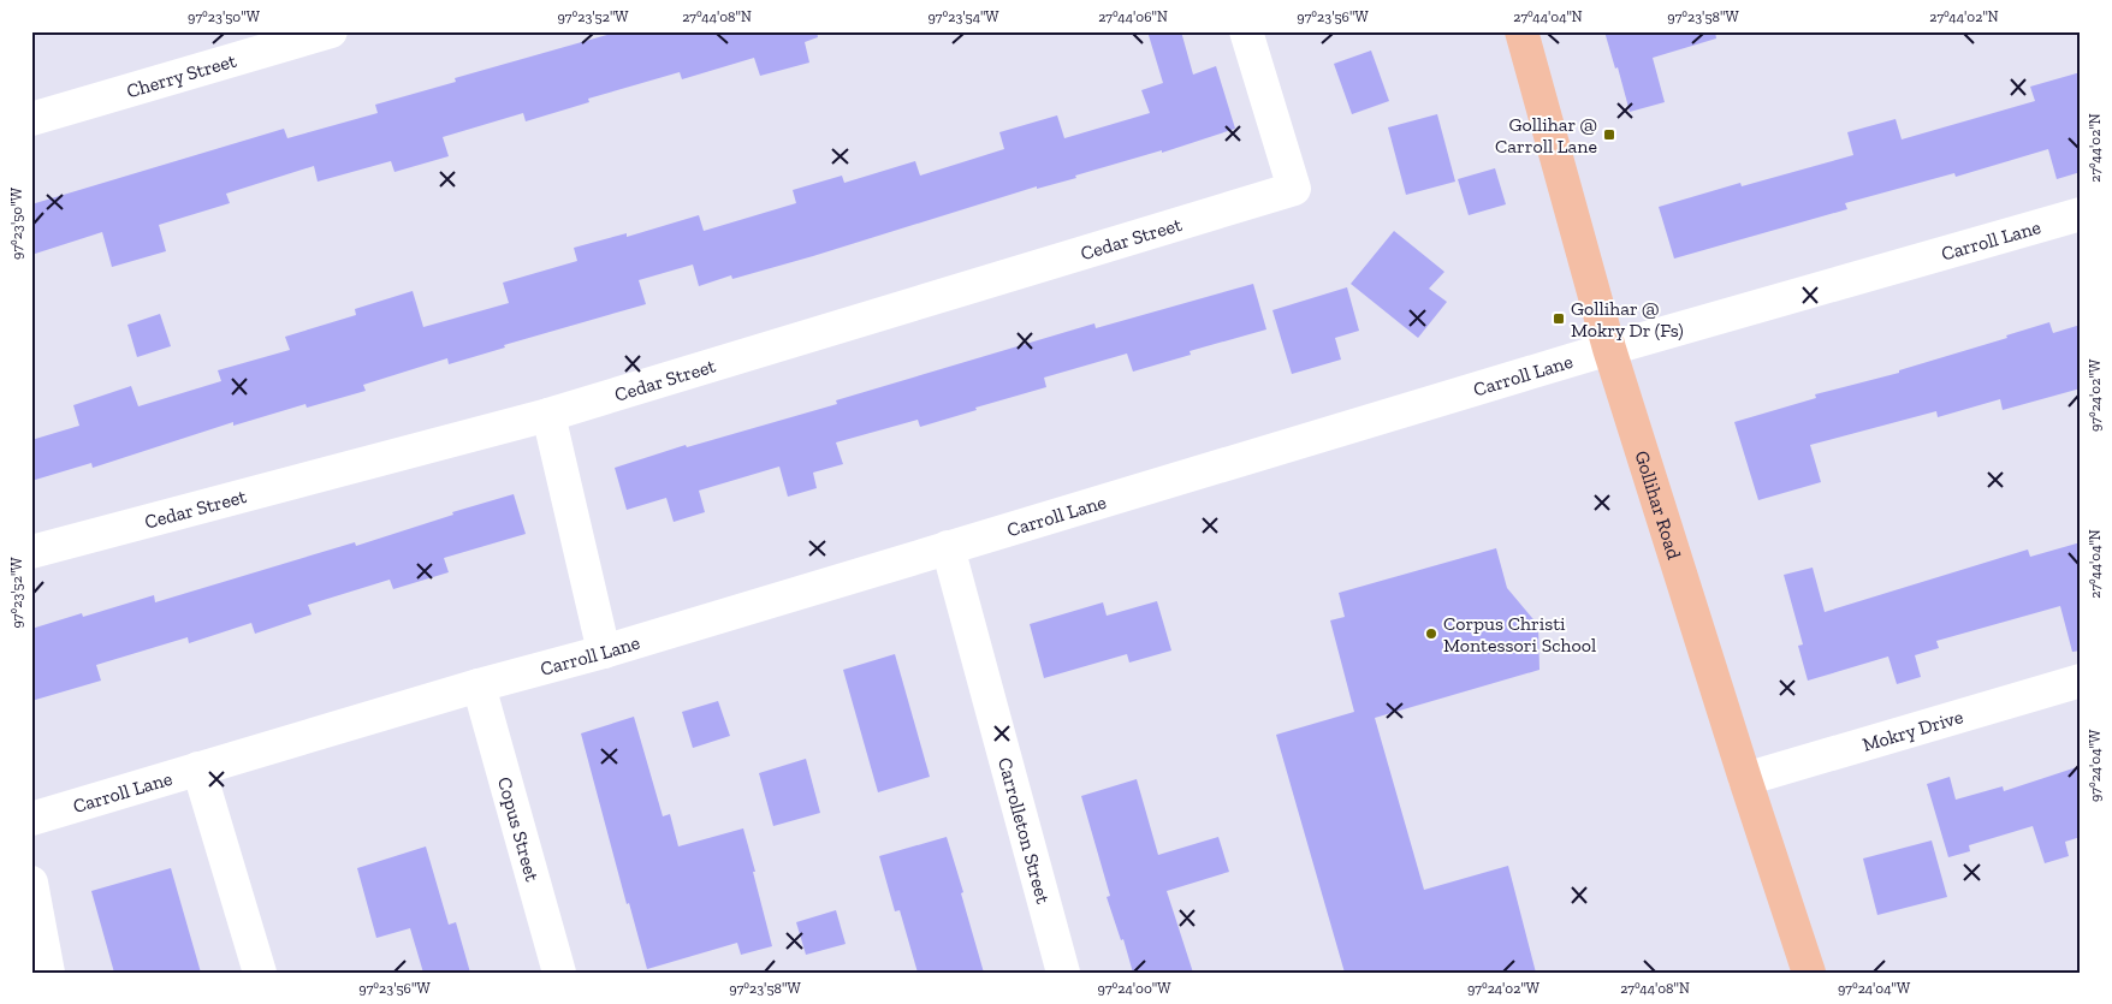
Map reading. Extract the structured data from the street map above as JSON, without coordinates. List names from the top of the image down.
{
  "streets": {
    "main road": ["Gollihar Road"],
    "street": [
      "Cherry Street",
      "Cedar Street",
      "Carroll Lane",
      "Mokry Drive",
      "Copus Street",
      "Carrolleton Street"
    ]
  },
  "crossings": [
    ["Carroll Lane", "Gollihar Road"],
    ["Carroll Lane", "Copus Street"],
    ["Carroll Lane", "Carrolleton Street"],
    ["Gollihar Road", "Mokry Drive"]
  ],
  "places": {
    "transit": ["Gollihar @ Carroll Lane", "Gollihar @ Mokry Dr (Fs)"],
    "other": ["Corpus Christi Montessori School"]
  },
  "coordinates": [
    "97°23'50\"W",
    "97°23'52\"W",
    "27°44'08\"N",
    "97°23'54\"W",
    "27°44'06\"N",
    "97°23'56\"W",
    "27°44'04\"N",
    "97°23'58\"W",
    "27°44'02\"N",
    "97°24'02\"W",
    "97°24'04\"W",
    "97°24'00\"W"
  ]
}
